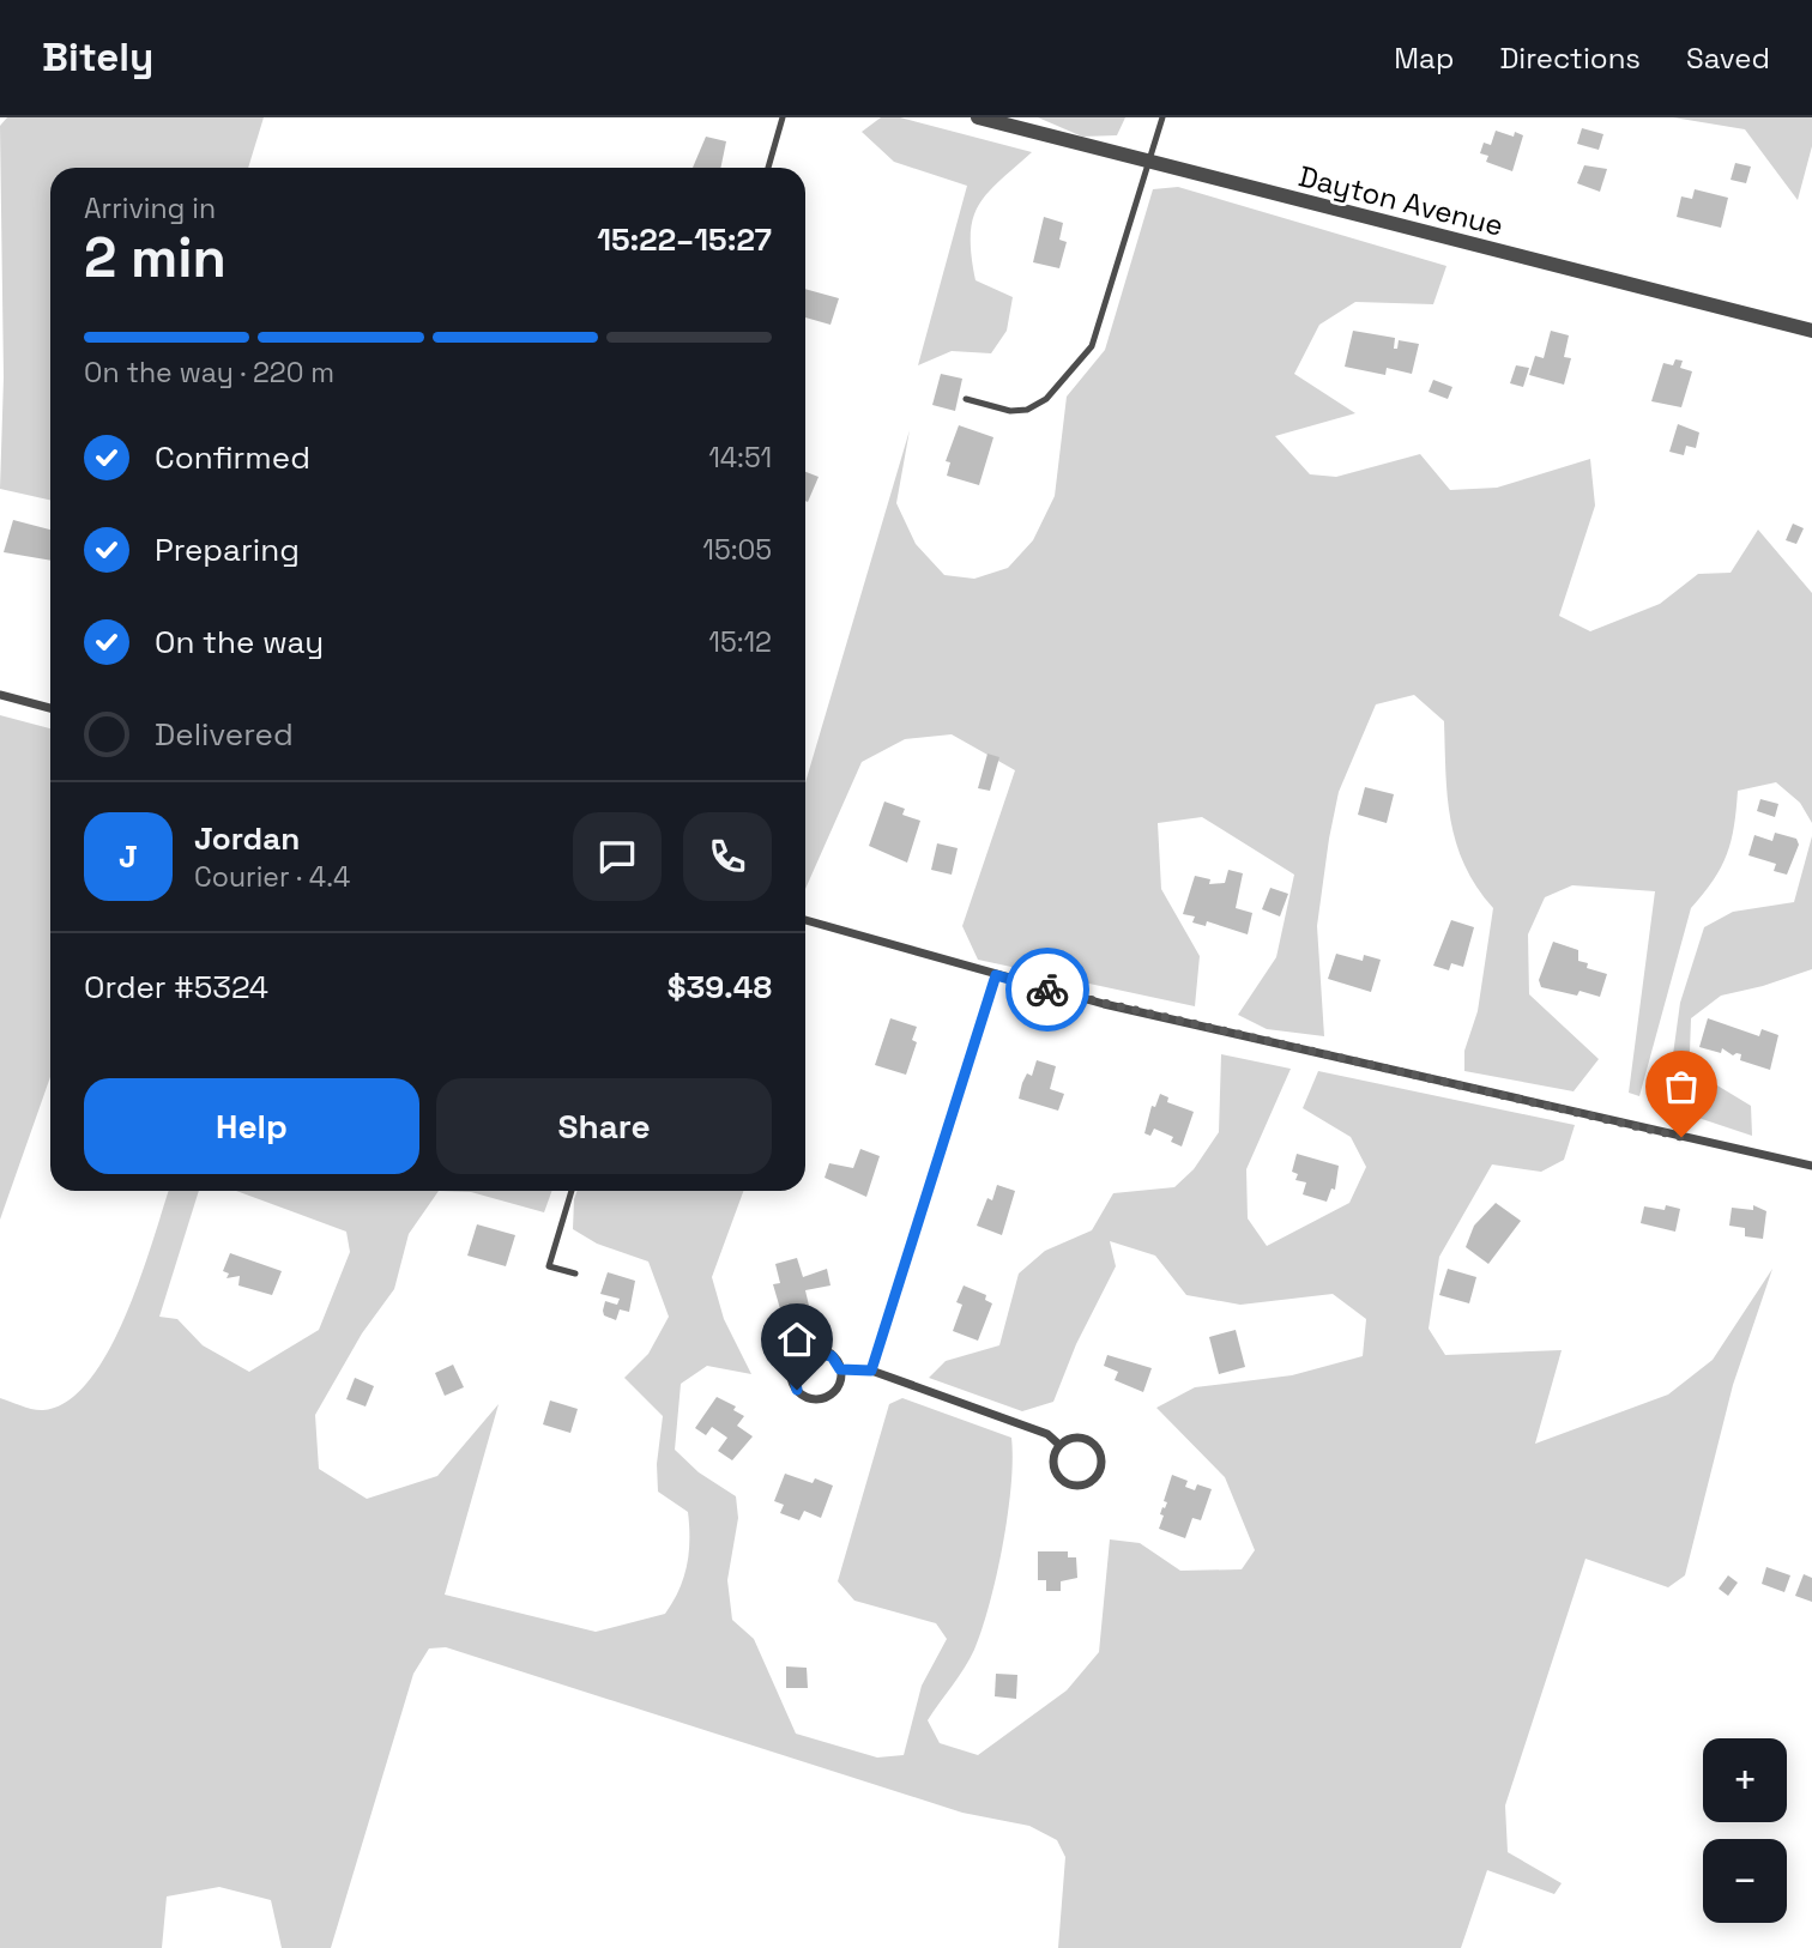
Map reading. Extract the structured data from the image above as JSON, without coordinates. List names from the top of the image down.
{
  "streets": {
    "street": ["Dayton Avenue"]
  },
  "page": {
    "header": "Bitely",
    "nav": ["Map", "Directions", "Saved"],
    "heading": ["2 min", "Arriving in", "15:22–15:27"],
    "panel": [
      "Jordan",
      "Courier · 4.4",
      "Order #5324",
      "$39.48"
    ],
    "bar": "On the way · 220 m",
    "list": [
      ["Confirmed", "14:51"],
      ["Preparing", "15:05"],
      ["On the way", "15:12"],
      "Delivered"
    ],
    "round": "J",
    "buttons": ["Help", "Share"],
    "map_buttons": ["+", "−"]
  }
}
